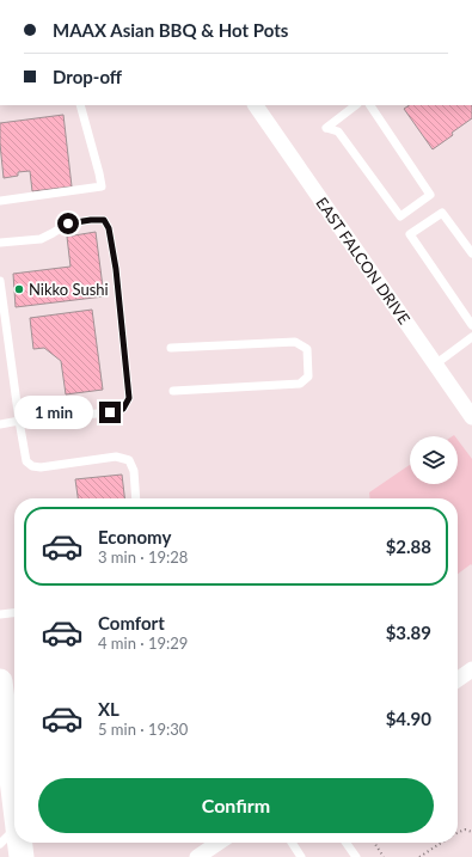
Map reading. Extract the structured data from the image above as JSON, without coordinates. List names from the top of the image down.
{
  "streets": {
    "street": ["EAST FALCON DRIVE"]
  },
  "places": ["Nikko Sushi"],
  "page": {
    "banner": ["MAAX Asian BBQ & Hot Pots", "Drop-off"],
    "bubble": "1 min",
    "list": [
      {
        "name": "Economy",
        "note": "3 min · 19:28",
        "value": "$2.88"
      },
      {
        "name": "Comfort",
        "note": "4 min · 19:29",
        "value": "$3.89"
      },
      {
        "name": "XL",
        "note": "5 min · 19:30",
        "value": "$4.90"
      }
    ],
    "buttons": "Confirm"
  }
}
